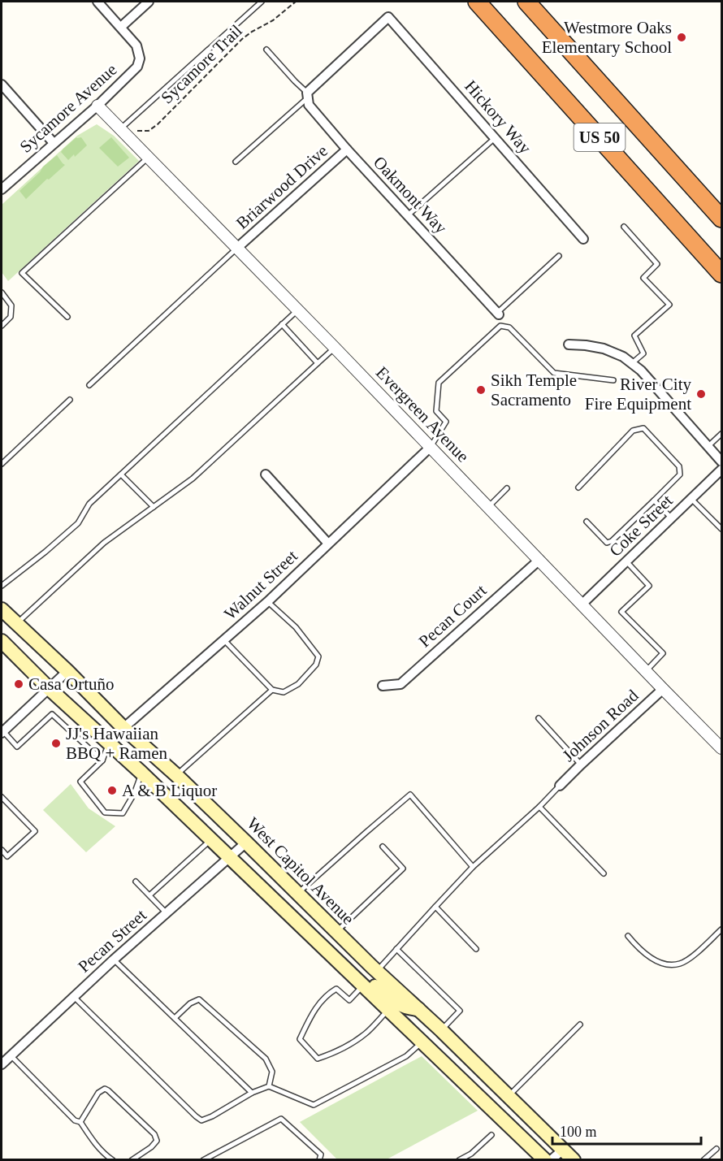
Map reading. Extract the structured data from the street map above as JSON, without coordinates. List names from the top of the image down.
{
  "streets": {
    "highway": ["US 50"],
    "main road": ["West Capitol Avenue"],
    "street": [
      "Sycamore Avenue",
      "Hickory Way",
      "Briarwood Drive",
      "Oakmont Way",
      "Evergreen Avenue",
      "Coke Street",
      "Walnut Street",
      "Pecan Court",
      "Johnson Road",
      "Pecan Street"
    ],
    "path": ["Sycamore Trail"]
  },
  "crossings": [
    ["Sycamore Trail", "Evergreen Avenue"],
    ["Sycamore Avenue", "Evergreen Avenue"],
    ["Hickory Way", "Oakmont Way"],
    ["Briarwood Drive", "Oakmont Way"],
    ["Briarwood Drive", "Evergreen Avenue"],
    ["Evergreen Avenue", "Coke Street"],
    ["Evergreen Avenue", "Walnut Street"],
    ["Evergreen Avenue", "Pecan Court"],
    ["Evergreen Avenue", "Johnson Road"],
    ["Walnut Street", "West Capitol Avenue"],
    ["West Capitol Avenue", "Pecan Street"]
  ],
  "places": [
    "Westmore Oaks Elementary School",
    "Sikh Temple Sacramento",
    "River City Fire Equipment",
    "Casa Ortuño",
    "JJ's Hawaiian BBQ + Ramen",
    "A & B Liquor"
  ],
  "scale_bar": "100 m"
}
